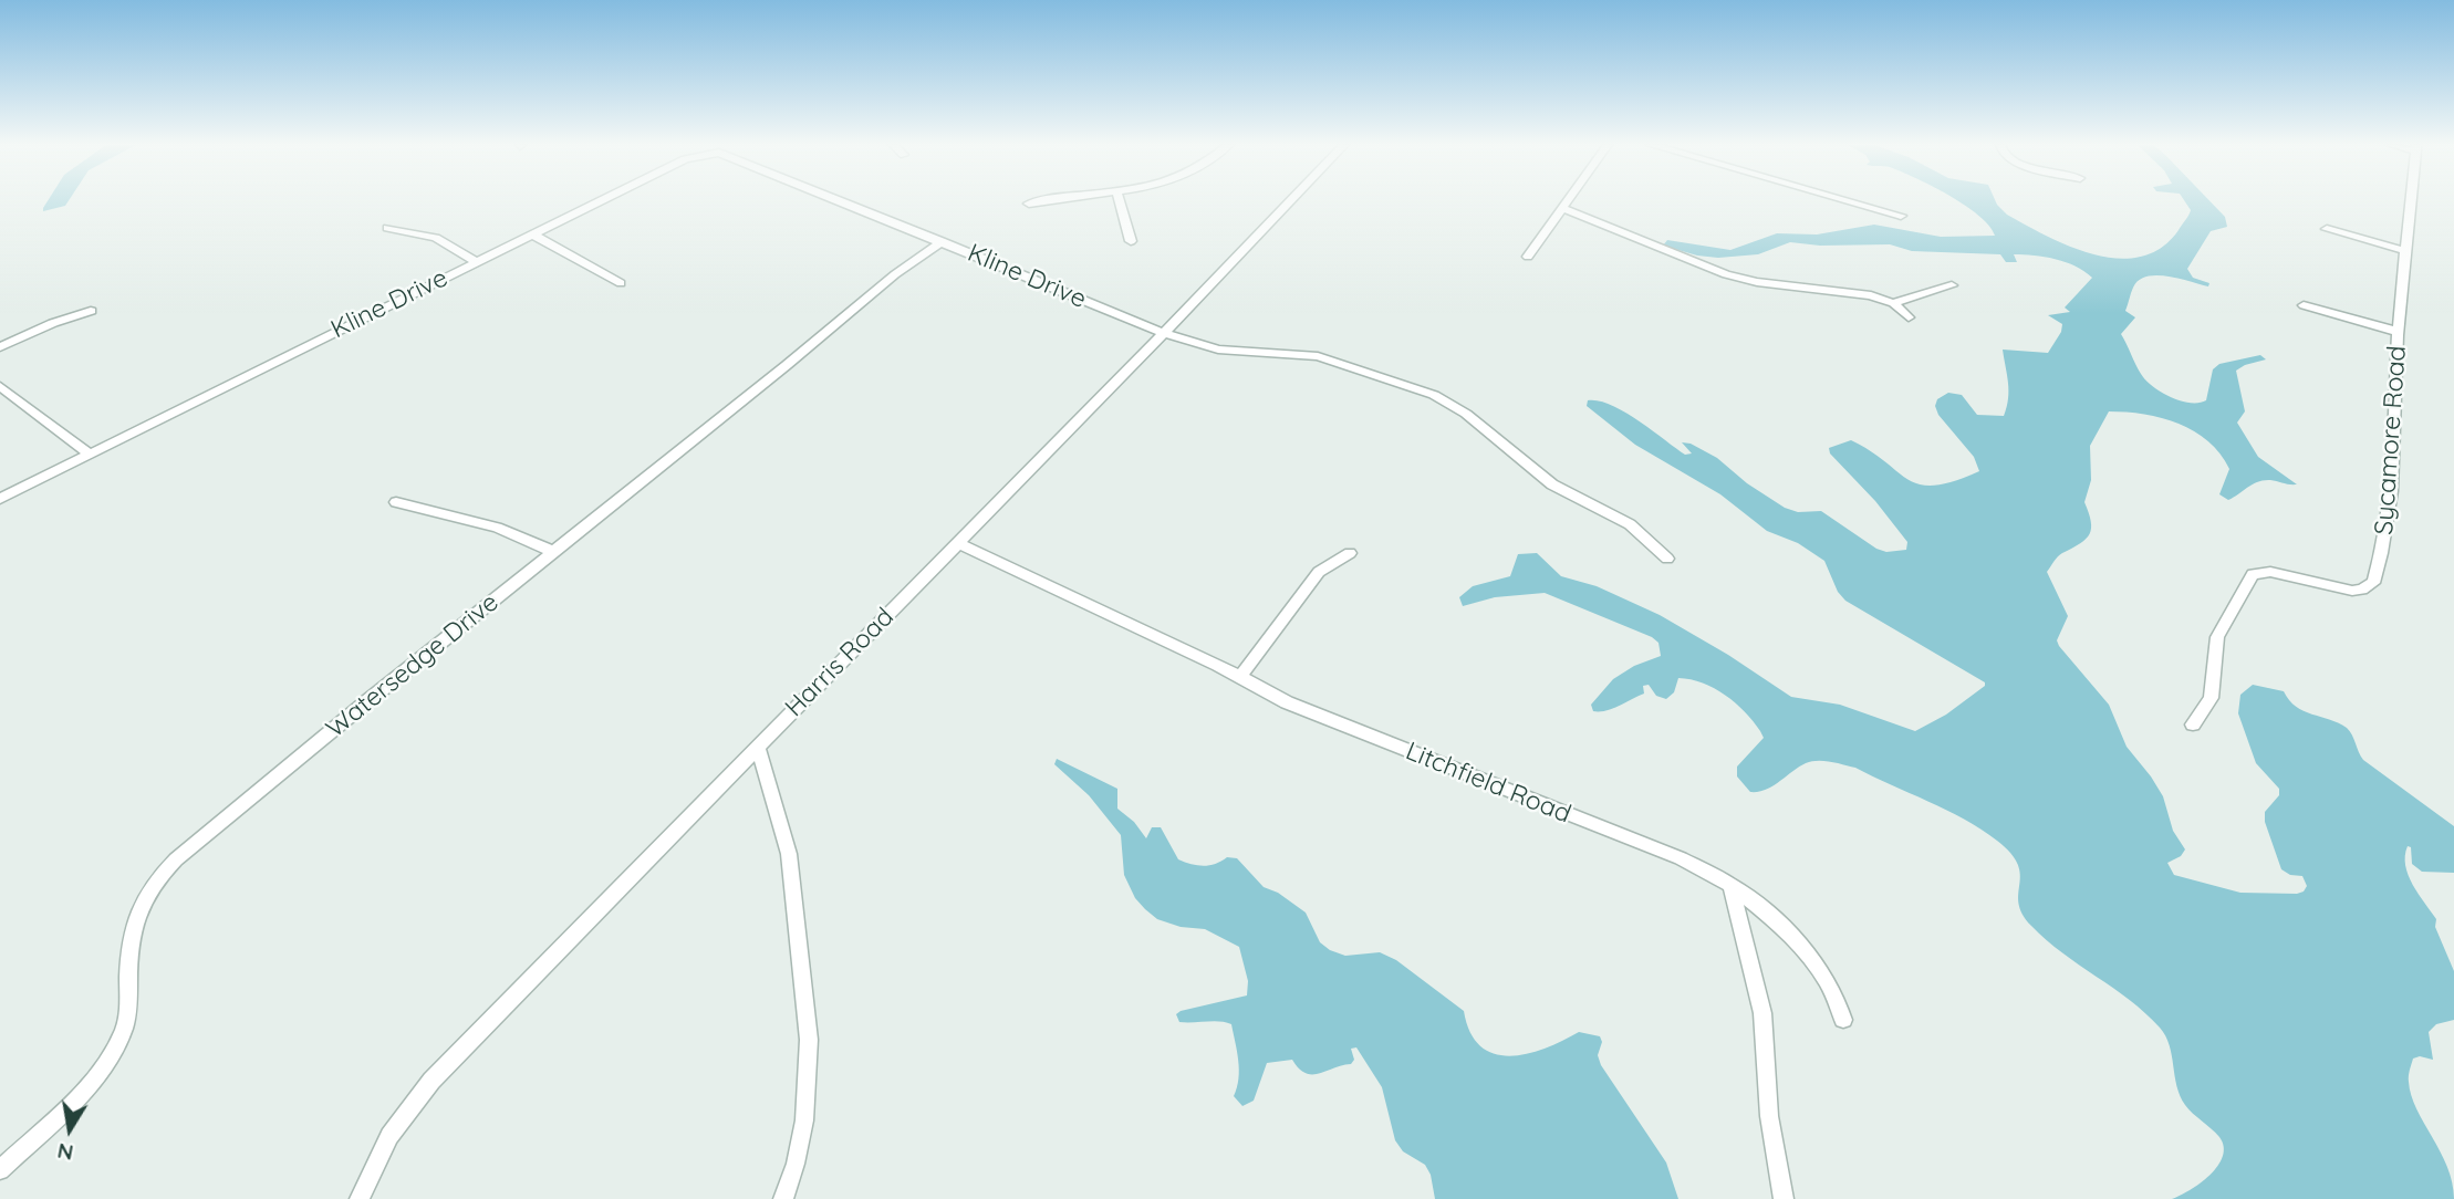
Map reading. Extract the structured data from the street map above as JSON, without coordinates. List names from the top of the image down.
{
  "streets": {
    "street": [
      "Kline Drive",
      "Sycamore Road",
      "Harris Road",
      "Watersedge Drive",
      "Litchfield Road"
    ]
  },
  "crossings": [
    ["Kline Drive", "Harris Road"],
    ["Kline Drive", "Watersedge Drive"],
    ["Harris Road", "Litchfield Road"]
  ],
  "north": "bottom"
}
